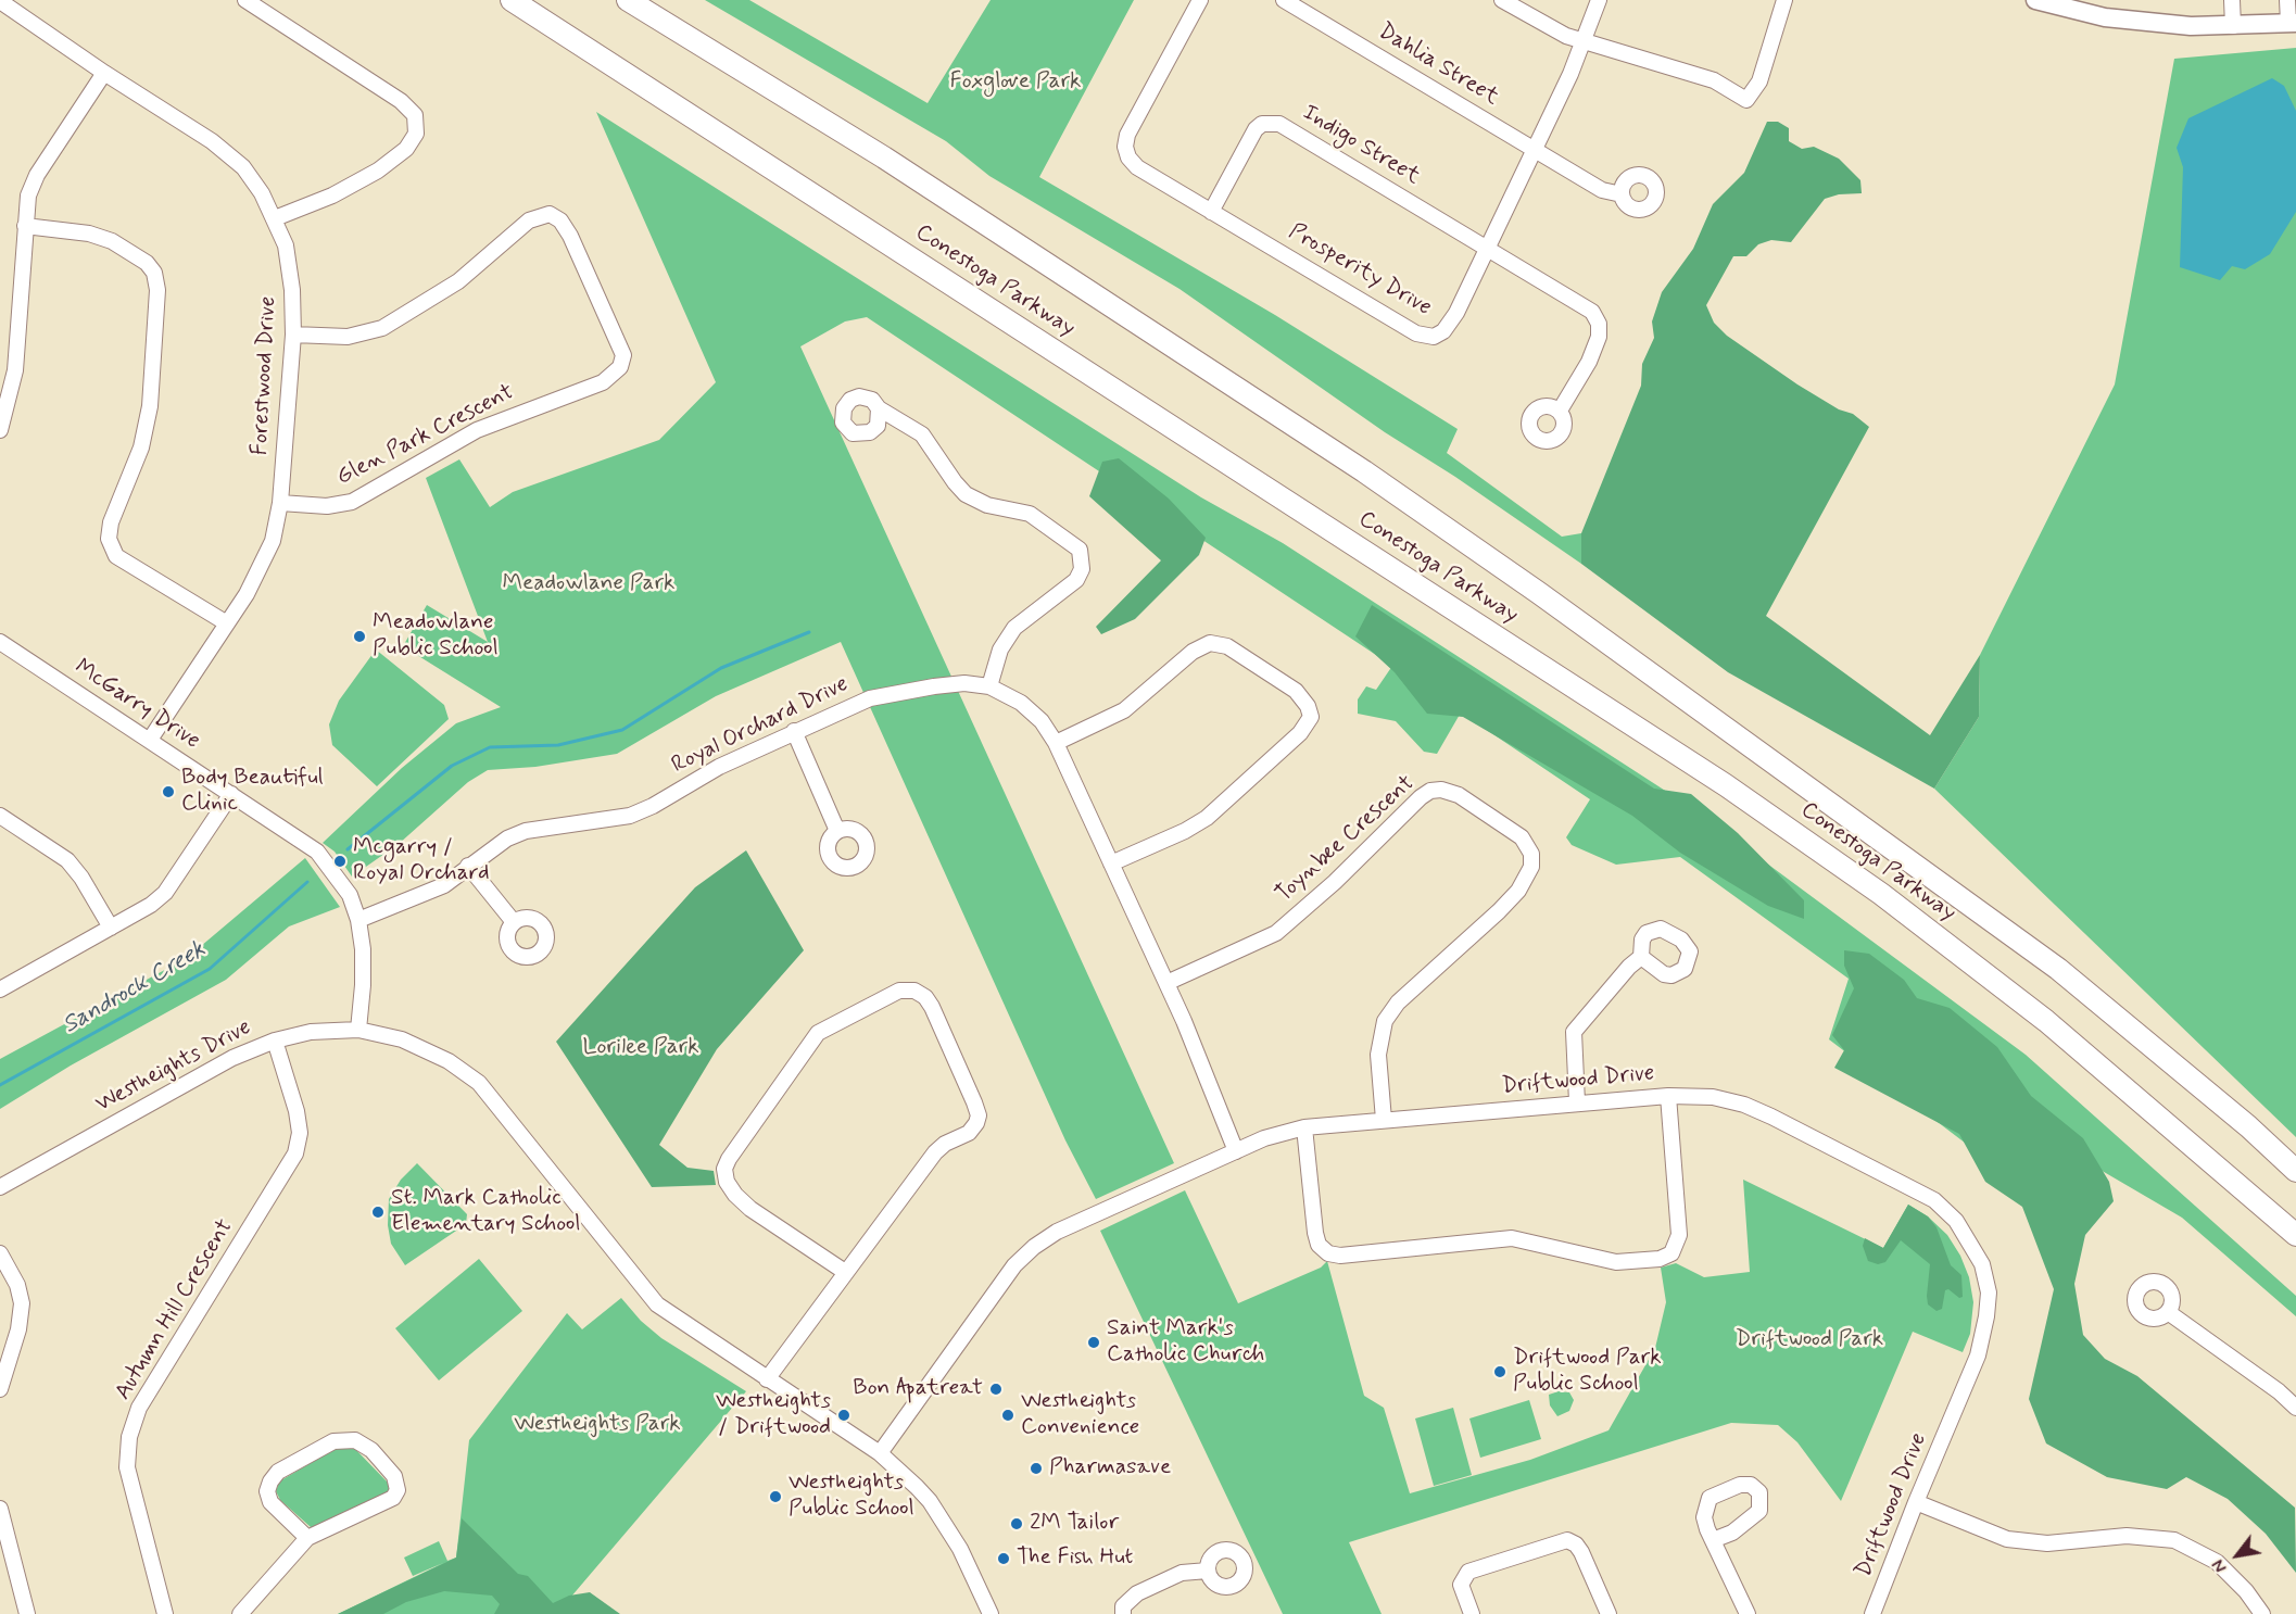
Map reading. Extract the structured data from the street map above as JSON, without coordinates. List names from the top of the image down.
{
  "streets": {
    "highway": ["Conestoga Parkway"],
    "street": [
      "Dahlia Street",
      "Indigo Street",
      "Prosperity Drive",
      "Forestwood Drive",
      "Glen Park Crescent",
      "McGarry Drive",
      "Royal Orchard Drive",
      "Toynbee Crescent",
      "Westheights Drive",
      "Driftwood Drive",
      "Autumn Hill Crescent"
    ]
  },
  "crossings": [
    ["Dahlia Street", "Prosperity Drive"],
    ["Indigo Street", "Prosperity Drive"],
    ["Forestwood Drive", "Glen Park Crescent"],
    ["Forestwood Drive", "McGarry Drive"],
    ["McGarry Drive", "Royal Orchard Drive"],
    ["McGarry Drive", "Westheights Drive"],
    ["Royal Orchard Drive", "Toynbee Crescent"],
    ["Royal Orchard Drive", "Driftwood Drive"],
    ["Toynbee Crescent", "Driftwood Drive"],
    ["Westheights Drive", "Driftwood Drive"],
    ["Westheights Drive", "Autumn Hill Crescent"]
  ],
  "water": ["Sandrock Creek"],
  "parks": [
    "Foxglove Park",
    "Meadowlane Park",
    "Lorilee Park",
    "Driftwood Park",
    "Westheights Park"
  ],
  "places": [
    "Meadowlane Public School",
    "Body Beautiful Clinic",
    "Mcgarry / Royal Orchard",
    "St. Mark Catholic Elementary School",
    "Saint Mark's Catholic Church",
    "Driftwood Park Public School",
    "Bon Apatreat",
    "Westheights / Driftwood",
    "Westheights Convenience",
    "Pharmasave",
    "Westheights Public School",
    "2M Tailor",
    "The Fish Hut"
  ],
  "north": "bottom left"
}
